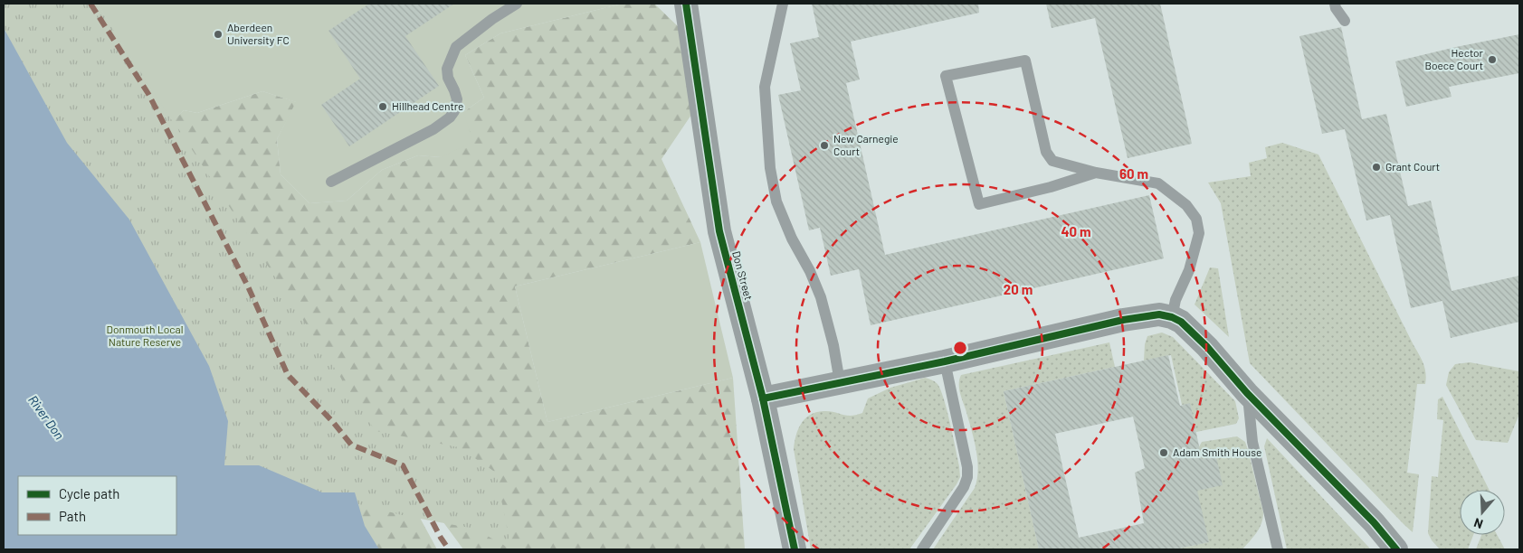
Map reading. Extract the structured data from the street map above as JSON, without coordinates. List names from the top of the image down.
{
  "streets": {
    "street": ["Don Street"]
  },
  "water": ["River Don"],
  "parks": ["Donmouth Local Nature Reserve"],
  "places": [
    "Aberdeen University FC",
    "Hector Boece Court",
    "Hillhead Centre",
    "New Carnegie Court",
    "Grant Court",
    "Adam Smith House"
  ],
  "legend": ["Cycle path", "Path"],
  "north": "bottom",
  "rings": ["60 m", "40 m", "20 m"]
}
